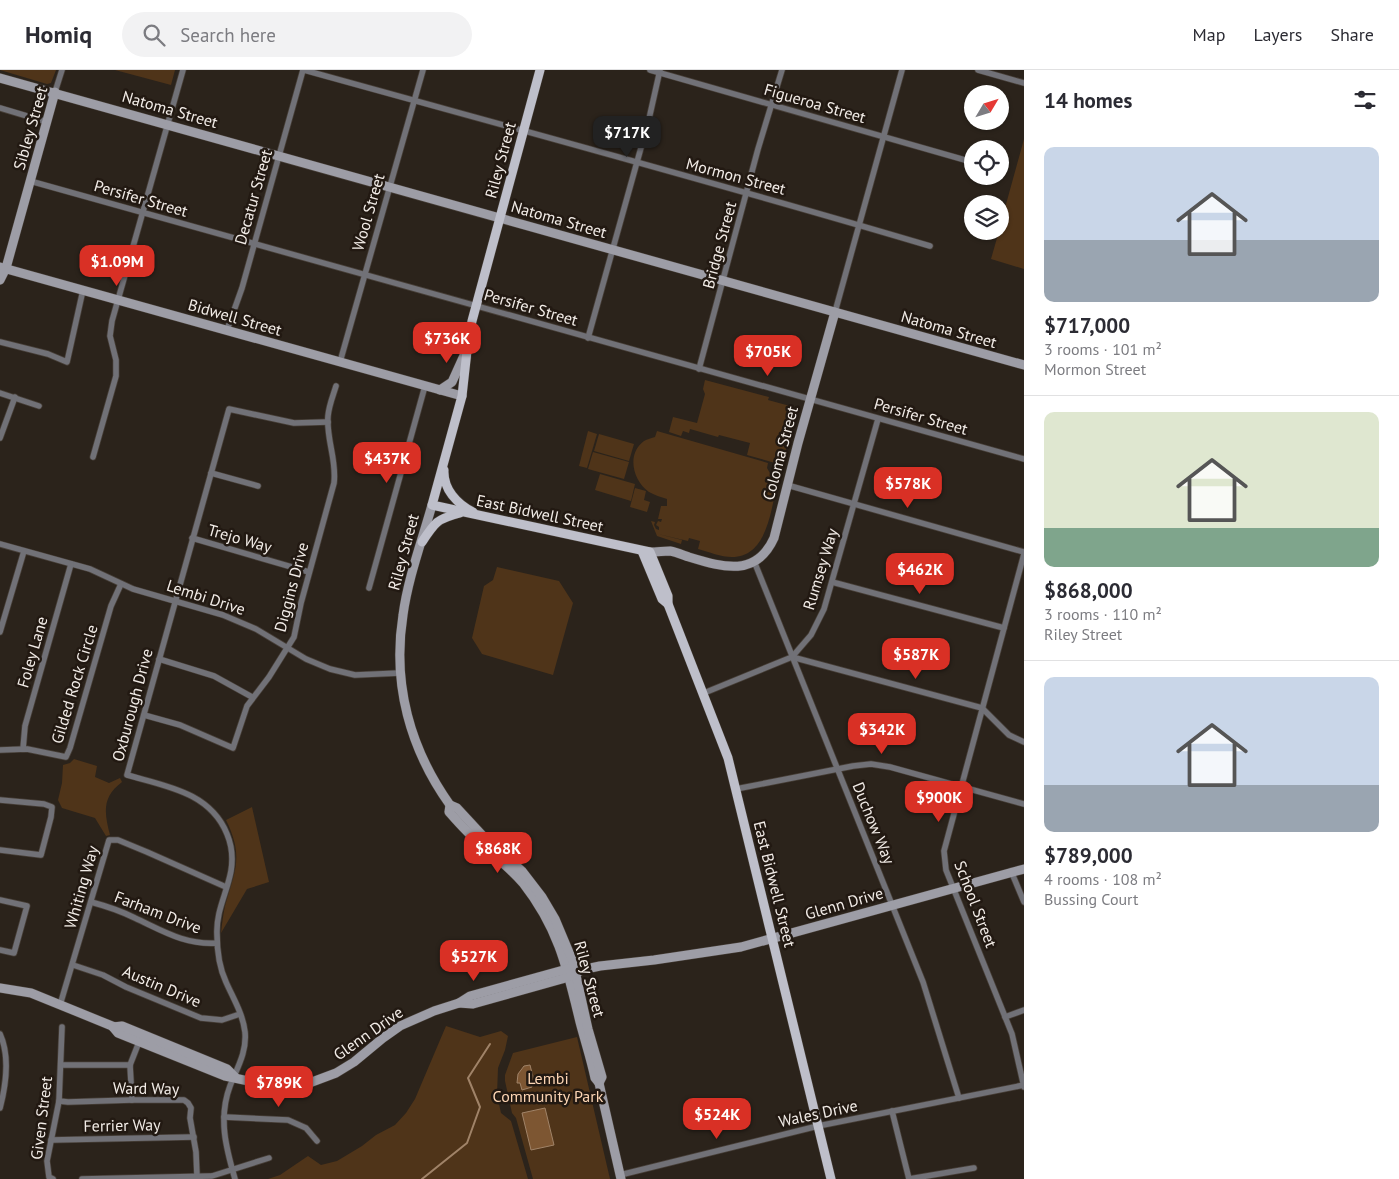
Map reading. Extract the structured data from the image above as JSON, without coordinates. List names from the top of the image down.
{
  "streets": {
    "main road": ["Riley Street", "East Bidwell Street"],
    "street": [
      "Figueroa Street",
      "Natoma Street",
      "Sibley Street",
      "Mormon Street",
      "Decatur Street",
      "Persifer Street",
      "Wool Street",
      "Bridge Street",
      "Bidwell Street",
      "Coloma Street",
      "Trejo Way",
      "Rumsey Way",
      "Diggins Drive",
      "Lembi Drive",
      "Foley Lane",
      "Gilded Rock Circle",
      "Oxburough Drive",
      "Duchow Way",
      "Whiting Way",
      "Glenn Drive",
      "School Street",
      "Farham Drive",
      "Austin Drive",
      "Ward Way",
      "Wales Drive",
      "Given Street",
      "Ferrier Way"
    ]
  },
  "crossings": [
    ["Figueroa Street", "Bridge Street"],
    ["Figueroa Street", "Coloma Street"],
    ["Natoma Street", "Sibley Street"],
    ["Natoma Street", "Riley Street"],
    ["Natoma Street", "Decatur Street"],
    ["Natoma Street", "Wool Street"],
    ["Natoma Street", "Bridge Street"],
    ["Natoma Street", "Coloma Street"],
    ["Sibley Street", "Persifer Street"],
    ["Sibley Street", "Bidwell Street"],
    ["Riley Street", "Mormon Street"],
    ["Riley Street", "Persifer Street"],
    ["Riley Street", "Bidwell Street"],
    ["Riley Street", "East Bidwell Street"],
    ["Riley Street", "Lembi Drive"],
    ["Riley Street", "Glenn Drive"],
    ["Riley Street", "Wales Drive"],
    ["Mormon Street", "Decatur Street"],
    ["Mormon Street", "Wool Street"],
    ["Mormon Street", "Bridge Street"],
    ["Mormon Street", "Coloma Street"],
    ["Decatur Street", "Persifer Street"],
    ["Decatur Street", "Bidwell Street"],
    ["Persifer Street", "Wool Street"],
    ["Persifer Street", "Bridge Street"],
    ["Persifer Street", "Coloma Street"],
    ["Persifer Street", "Rumsey Way"],
    ["Wool Street", "Bidwell Street"],
    ["Coloma Street", "Duchow Way"],
    ["East Bidwell Street", "Glenn Drive"],
    ["East Bidwell Street", "Wales Drive"],
    ["Trejo Way", "Diggins Drive"],
    ["Trejo Way", "Oxburough Drive"],
    ["Rumsey Way", "Duchow Way"],
    ["Diggins Drive", "Lembi Drive"],
    ["Diggins Drive", "Oxburough Drive"],
    ["Lembi Drive", "Foley Lane"],
    ["Lembi Drive", "Gilded Rock Circle"],
    ["Lembi Drive", "Oxburough Drive"],
    ["Foley Lane", "Gilded Rock Circle"],
    ["Oxburough Drive", "Whiting Way"],
    ["Oxburough Drive", "Glenn Drive"],
    ["Oxburough Drive", "Farham Drive"],
    ["Oxburough Drive", "Austin Drive"],
    ["Duchow Way", "Glenn Drive"],
    ["Duchow Way", "Wales Drive"],
    ["Whiting Way", "Glenn Drive"],
    ["Whiting Way", "Farham Drive"],
    ["Whiting Way", "Austin Drive"],
    ["Glenn Drive", "School Street"],
    ["School Street", "Wales Drive"],
    ["Ward Way", "Given Street"],
    ["Ward Way", "Ferrier Way"],
    ["Given Street", "Ferrier Way"]
  ],
  "parks": ["Lembi Community Park"],
  "north": "top right",
  "page": {
    "header": "Homiq",
    "search": "Search here",
    "nav": ["Map", "Layers", "Share"],
    "heading": "14 homes",
    "price": [
      "$717K",
      "$1.09M",
      "$736K",
      "$705K",
      "$437K",
      "$578K",
      "$462K",
      "$587K",
      "$342K",
      "$900K",
      "$868K",
      "$527K",
      "$789K",
      "$524K"
    ],
    "list": [
      {
        "name": "$717,000",
        "note": "3 rooms · 101 m² · Mormon Street"
      },
      {
        "name": "$868,000",
        "note": "3 rooms · 110 m² · Riley Street"
      },
      {
        "name": "$789,000",
        "note": "4 rooms · 108 m² · Bussing Court"
      }
    ]
  }
}
